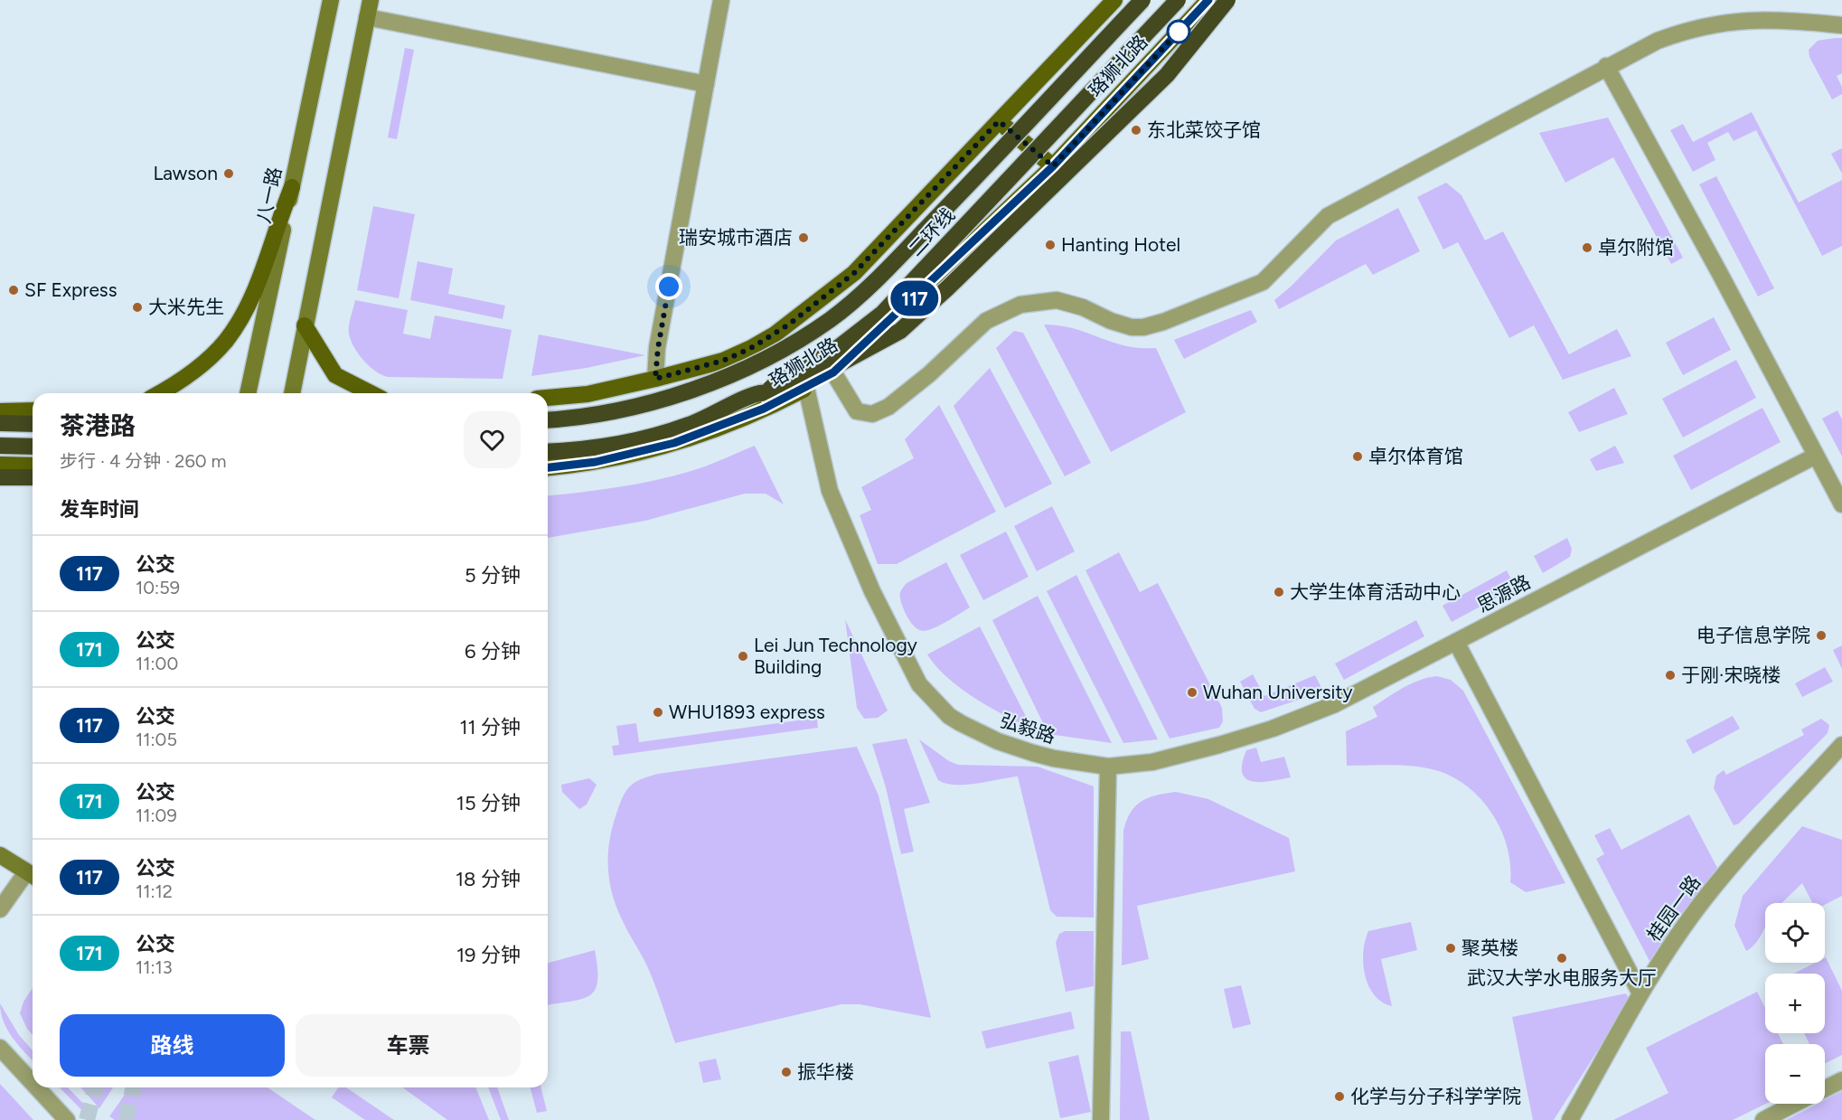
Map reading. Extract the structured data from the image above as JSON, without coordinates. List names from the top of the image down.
{
  "streets": {
    "highway": ["二环线"],
    "main road": ["珞狮北路", "八一路"],
    "street": ["思源路", "弘毅路", "桂园一路"]
  },
  "crossings": [
    ["珞狮北路", "弘毅路"],
    ["思源路", "弘毅路"]
  ],
  "places": [
    "东北菜饺子馆",
    "Lawson",
    "瑞安城市酒店",
    "Hanting Hotel",
    "卓尔附馆",
    "SF Express",
    "大米先生",
    "卓尔体育馆",
    "大学生体育活动中心",
    "电子信息学院",
    "Lei Jun Technology Building",
    "于刚·宋晓楼",
    "Wuhan University",
    "WHU1893 express",
    "聚英楼",
    "武汉大学水电服务大厅",
    "振华楼",
    "化学与分子科学学院"
  ],
  "lines": ["bus line 117"],
  "page": {
    "on_map": "117",
    "heading": [
      ["茶港路", "步行 · 4 分钟 · 260 m"],
      "发车时间"
    ],
    "list": [
      {
        "mark": "117",
        "name": "公交",
        "note": "10:59",
        "value": "5 分钟"
      },
      {
        "mark": "171",
        "name": "公交",
        "note": "11:00",
        "value": "6 分钟"
      },
      {
        "mark": "117",
        "name": "公交",
        "note": "11:05",
        "value": "11 分钟"
      },
      {
        "mark": "171",
        "name": "公交",
        "note": "11:09",
        "value": "15 分钟"
      },
      {
        "mark": "117",
        "name": "公交",
        "note": "11:12",
        "value": "18 分钟"
      },
      {
        "mark": "171",
        "name": "公交",
        "note": "11:13",
        "value": "19 分钟"
      }
    ],
    "map_buttons": ["+", "−"],
    "buttons": ["路线", "车票"]
  }
}
